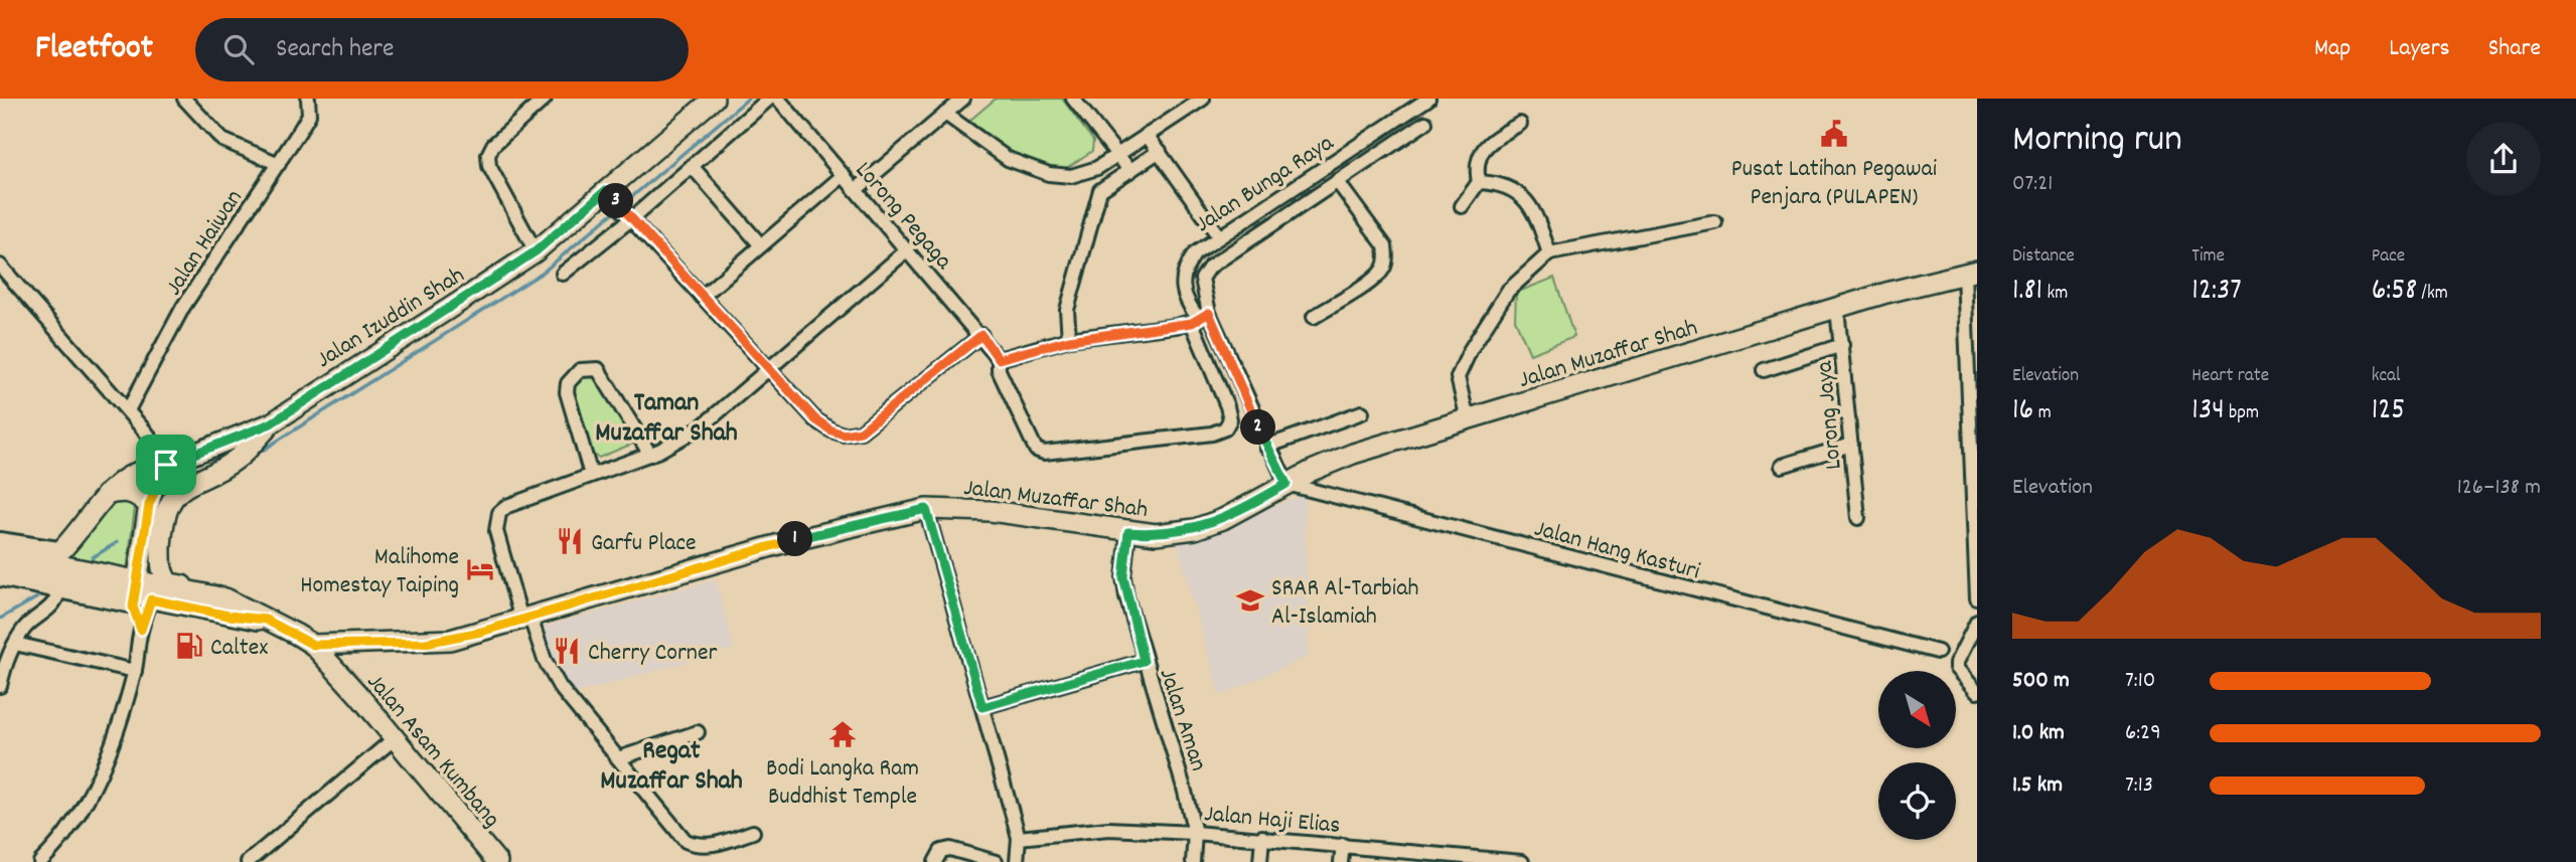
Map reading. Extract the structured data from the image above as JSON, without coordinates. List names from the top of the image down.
{
  "streets": {
    "main road": ["Jalan Izuddin Shah", "Jalan Muzaffar Shah", "Jalan Asam Kumbang"],
    "street": [
      "Jalan Bunga Raya",
      "Lorong Pegaga",
      "Jalan Haiwan",
      "Lorong Jaya",
      "Jalan Hang Kasturi",
      "Jalan Aman",
      "Jalan Haji Elias"
    ]
  },
  "crossings": [
    ["Jalan Bunga Raya", "Lorong Pegaga"],
    ["Jalan Bunga Raya", "Jalan Muzaffar Shah"],
    ["Jalan Bunga Raya", "Jalan Hang Kasturi"],
    ["Jalan Muzaffar Shah", "Lorong Jaya"],
    ["Jalan Muzaffar Shah", "Jalan Hang Kasturi"],
    ["Jalan Muzaffar Shah", "Jalan Aman"],
    ["Jalan Muzaffar Shah", "Jalan Asam Kumbang"],
    ["Jalan Aman", "Jalan Haji Elias"]
  ],
  "districts": ["Taman Muzaffar Shah", "Regat Muzaffar Shah"],
  "places": {
    "public building": ["Pusat Latihan Pegawai Penjara (PULAPEN)"],
    "restaurant": ["Garfu Place", "Cherry Corner"],
    "hotel": ["Malihome Homestay Taiping"],
    "school or university": ["SRAR Al-Tarbiah Al-Islamiah"],
    "fuel station": ["Caltex"],
    "temple": ["Bodi Langka Ram Buddhist Temple"]
  },
  "north": "bottom right",
  "page": {
    "header": "Fleetfoot",
    "search": "Search here",
    "nav": ["Map", "Layers", "Share"],
    "heading": ["Morning run", "07:21"],
    "pins": ["3", "2", "1"],
    "stats": [
      ["Distance", "1.81 km"],
      ["Time", "12:37"],
      ["Pace", "6:58 /km"],
      ["Elevation", "16 m"],
      ["Heart rate", "134 bpm"],
      ["kcal", "125"]
    ],
    "chart": ["Elevation", "126–138 m"],
    "list": [
      {
        "name": "500 m",
        "note": "7:10"
      },
      {
        "name": "1.0 km",
        "note": "6:29"
      },
      {
        "name": "1.5 km",
        "note": "7:13"
      }
    ]
  }
}
